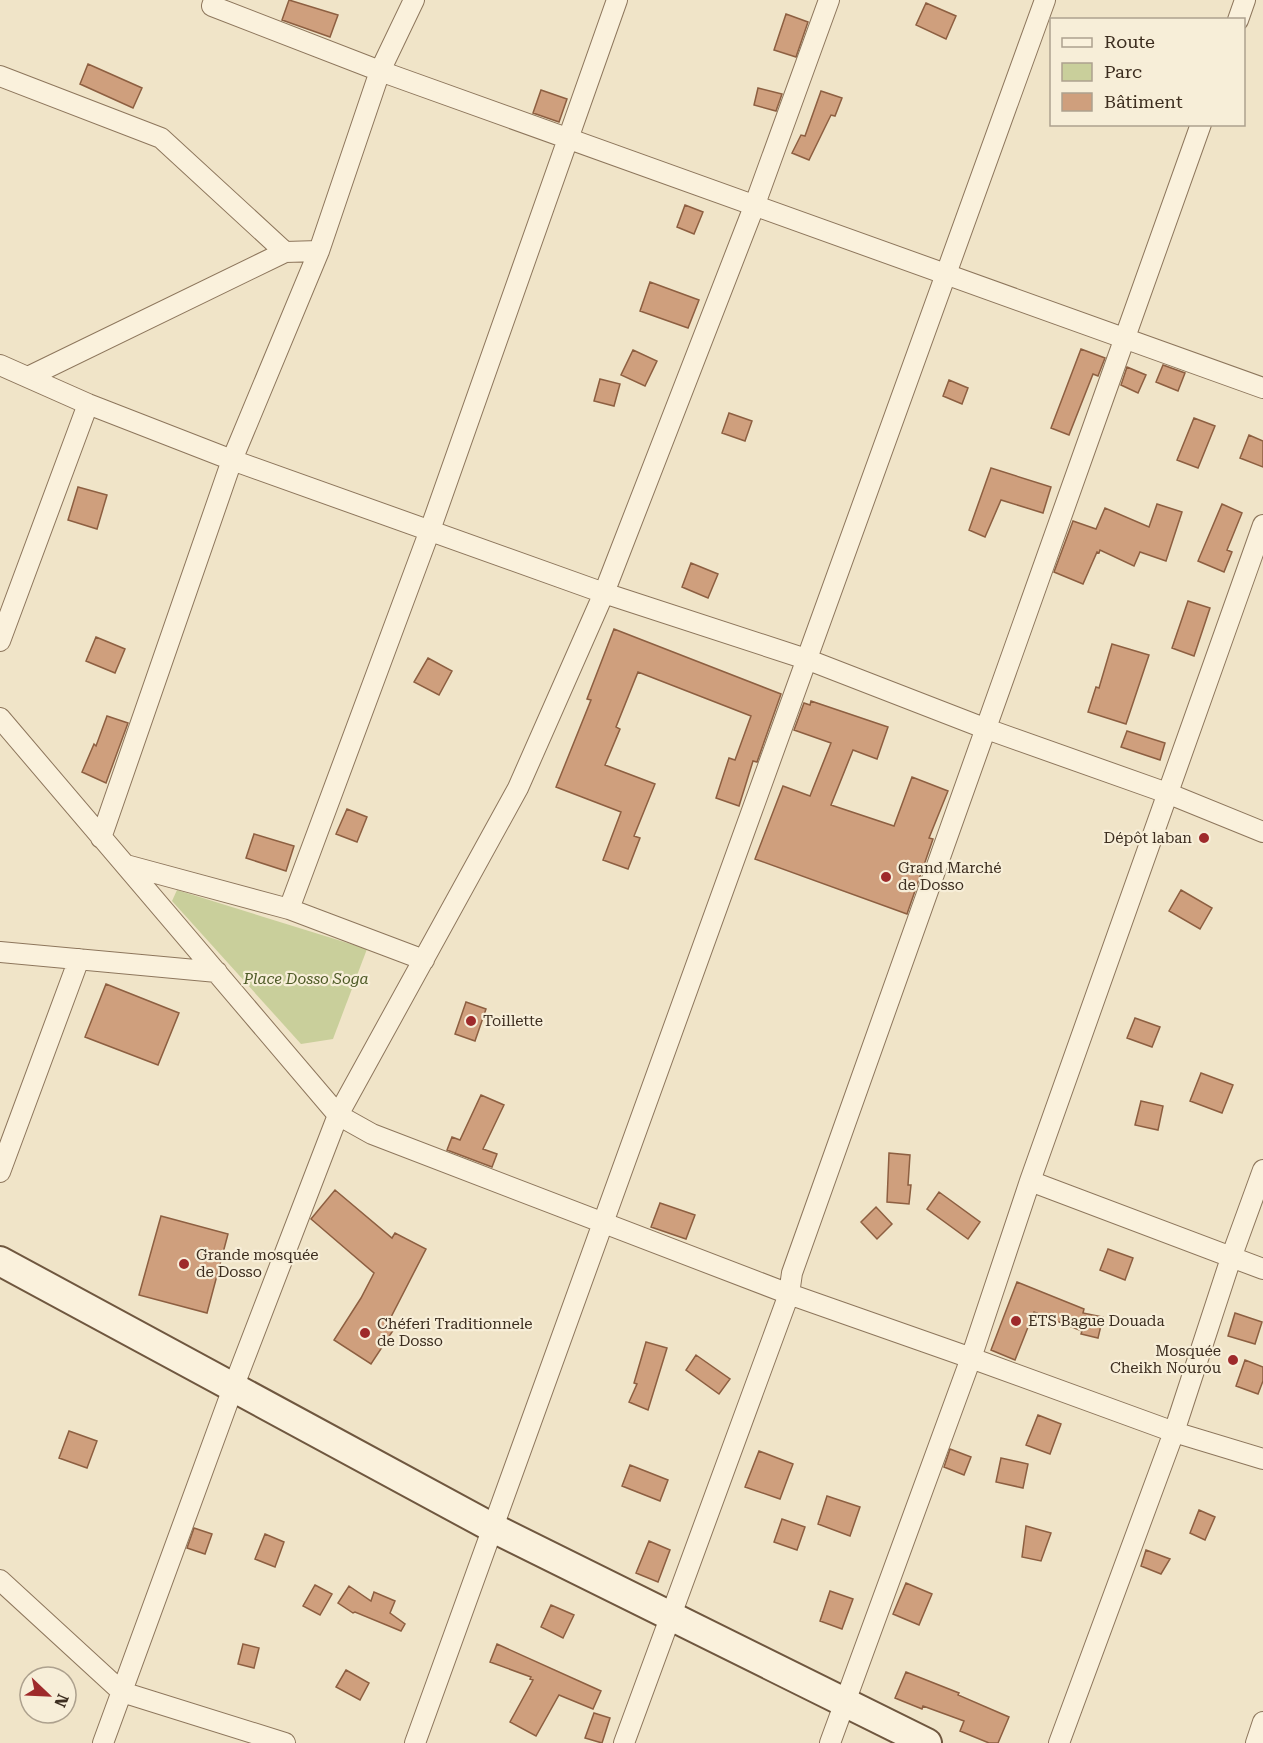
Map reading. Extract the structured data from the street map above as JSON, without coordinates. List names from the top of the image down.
{
  "parks": ["Place Dosso Soga"],
  "places": [
    "Dépôt laban",
    "Grand Marché de Dosso",
    "Toillette",
    "Grande mosquée de Dosso",
    "ETS Bague Douada",
    "Chéferi Traditionnele de Dosso",
    "Mosquée Cheikh Nourou"
  ],
  "legend": ["Route", "Parc", "Bâtiment"],
  "north": "bottom right"
}
